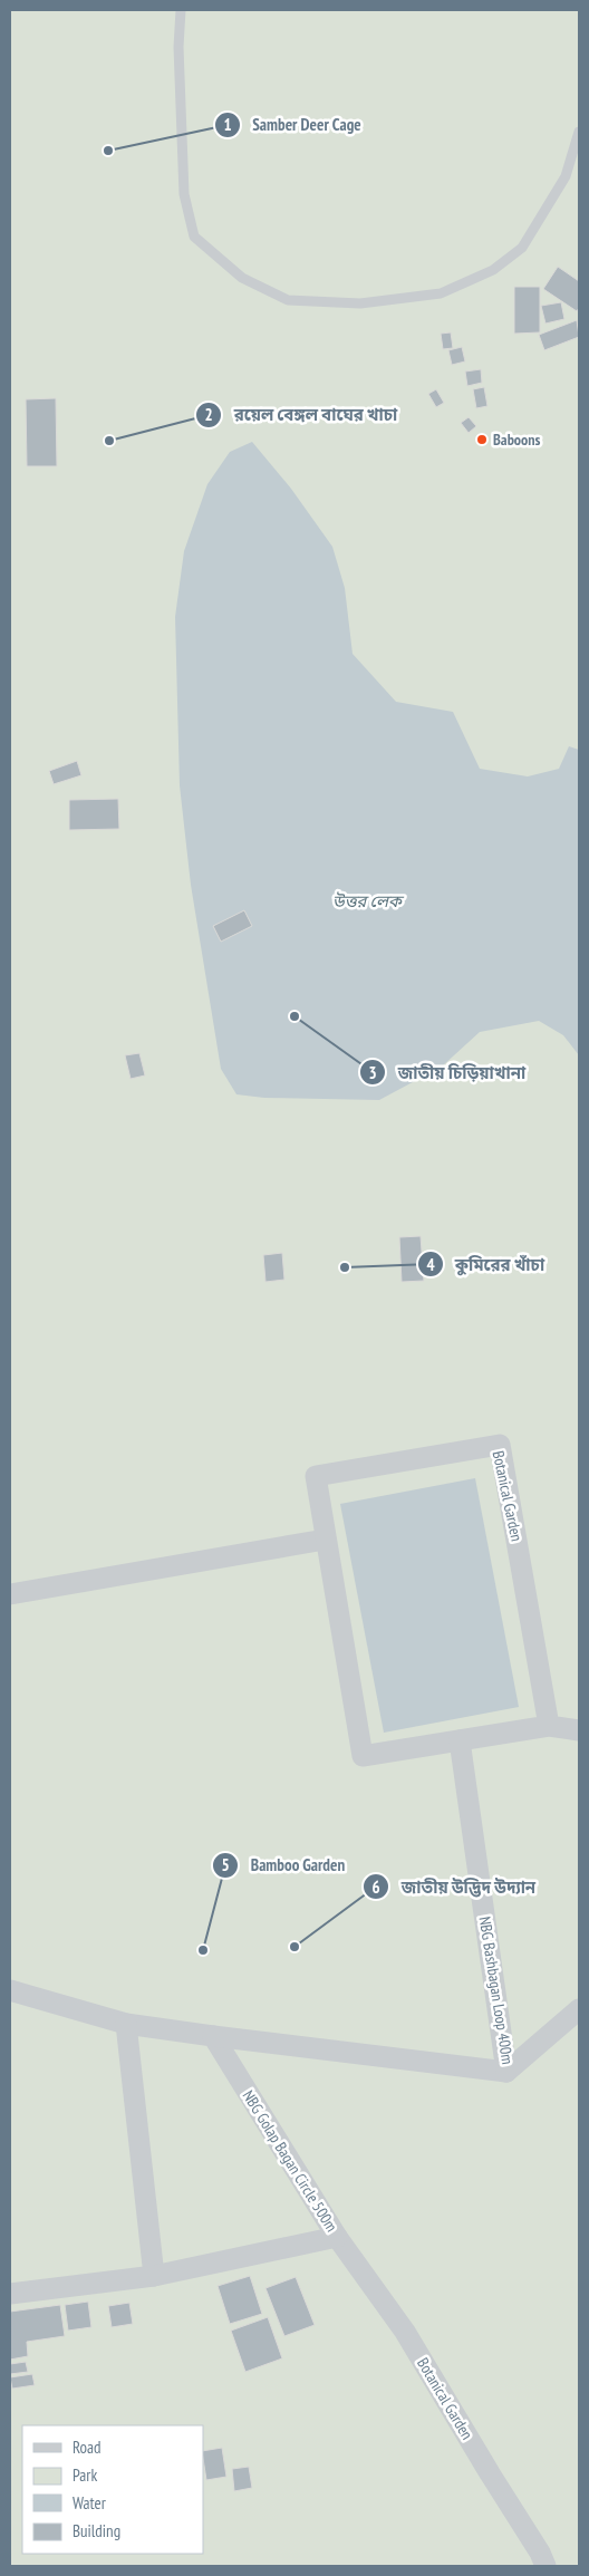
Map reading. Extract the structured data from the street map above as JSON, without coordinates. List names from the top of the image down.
{
  "streets": {
    "street": ["Botanical Garden", "NBG Bashbagan Loop 400m", "NBG Golap Bagan Circle 500m"]
  },
  "crossings": [
    ["Botanical Garden", "NBG Bashbagan Loop 400m"],
    ["Botanical Garden", "NBG Golap Bagan Circle 500m"]
  ],
  "water": ["উত্তর লেক"],
  "places": [
    "Samber Deer Cage",
    "Baboons",
    "রয়েল বেঙ্গল বাঘের খাচা",
    "জাতীয় চিড়িয়াখানা",
    "কুমিরের খাঁচা",
    "জাতীয় উদ্ভিদ উদ্যান",
    "Bamboo Garden"
  ],
  "legend": [
    "Road",
    "Park",
    "Water",
    "Building"
  ]
}
